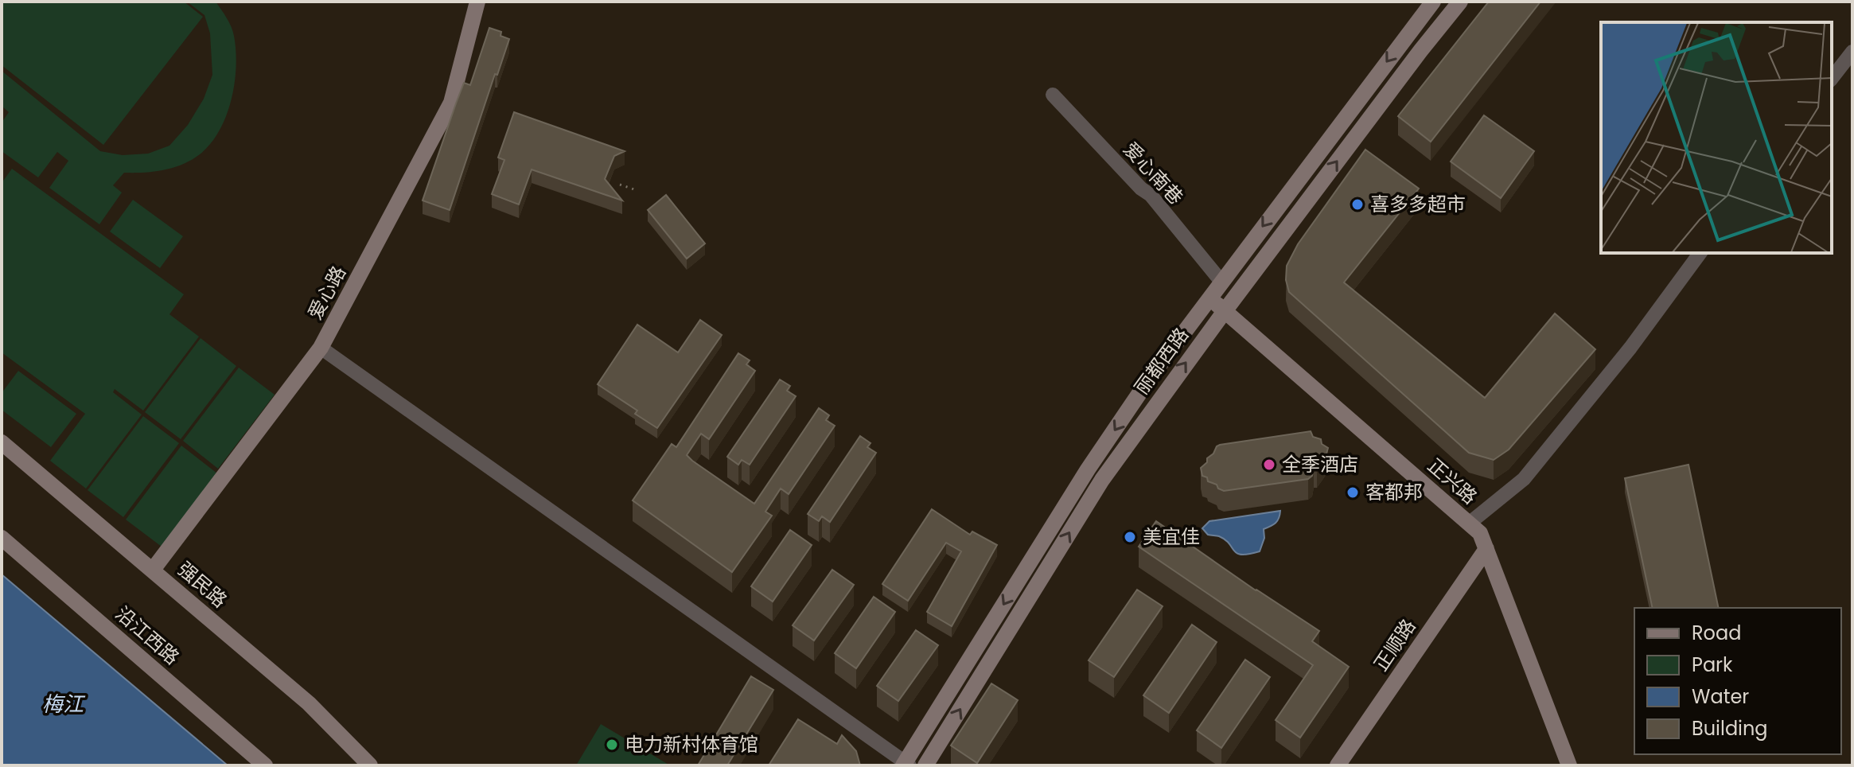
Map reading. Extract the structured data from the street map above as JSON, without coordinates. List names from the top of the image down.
{
  "streets": {
    "street": [
      "爱心南巷",
      "爱心路",
      "丽都西路",
      "正兴路",
      "强民路",
      "沿江西路",
      "正顺路"
    ]
  },
  "crossings": [
    ["爱心南巷", "丽都西路"],
    ["爱心路", "强民路"],
    ["丽都西路", "正兴路"],
    ["正兴路", "正顺路"]
  ],
  "water": ["梅江"],
  "places": [
    "喜多多超市",
    "全季酒店",
    "客都邦",
    "美宜佳",
    "电力新村体育馆"
  ],
  "legend": [
    "Road",
    "Park",
    "Water",
    "Building"
  ]
}
